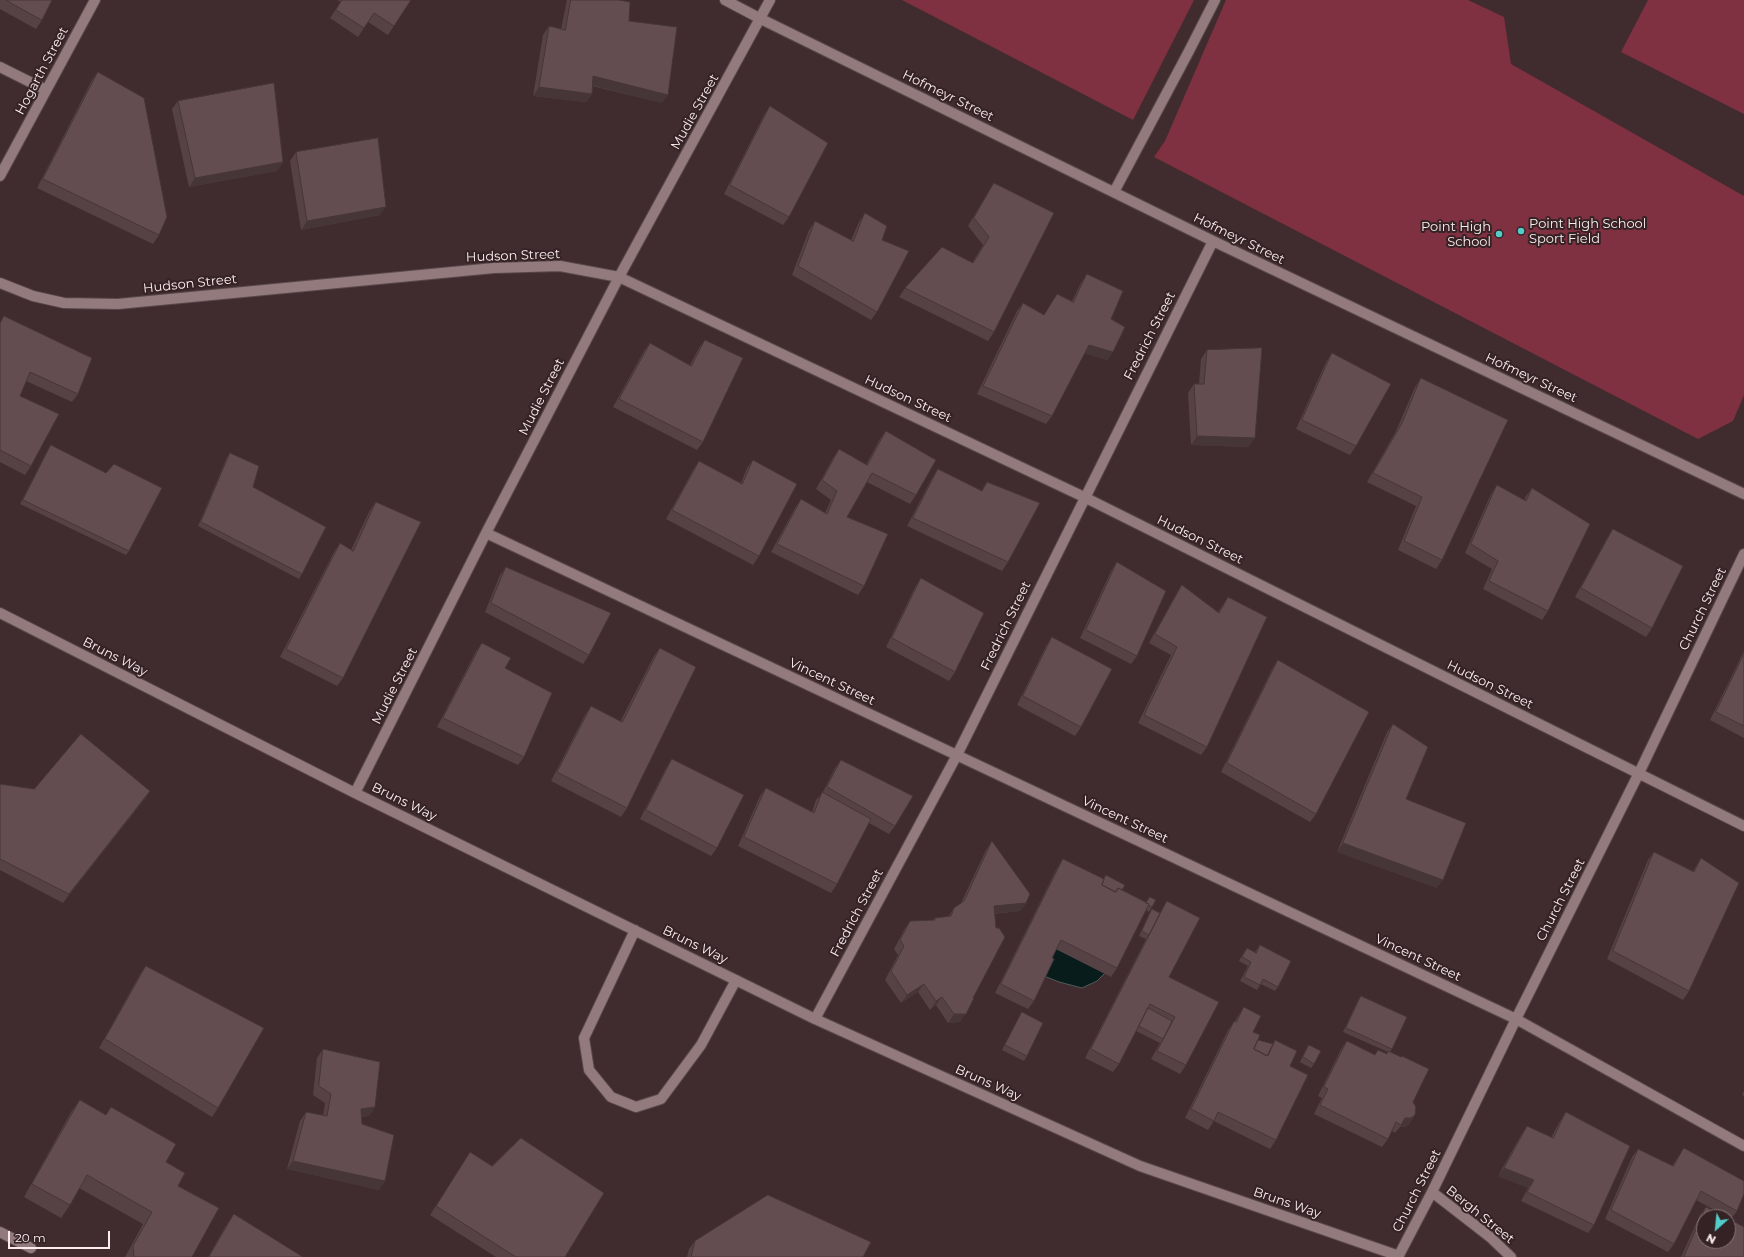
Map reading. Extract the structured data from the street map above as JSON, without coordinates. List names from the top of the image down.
{
  "streets": {
    "street": [
      "Hogarth Street",
      "Hofmeyr Street",
      "Mudie Street",
      "Hudson Street",
      "Fredrich Street",
      "Church Street",
      "Bruns Way",
      "Vincent Street",
      "Bergh Street"
    ]
  },
  "crossings": [
    ["Hofmeyr Street", "Mudie Street"],
    ["Hofmeyr Street", "Fredrich Street"],
    ["Mudie Street", "Hudson Street"],
    ["Mudie Street", "Bruns Way"],
    ["Mudie Street", "Vincent Street"],
    ["Hudson Street", "Fredrich Street"],
    ["Hudson Street", "Church Street"],
    ["Fredrich Street", "Bruns Way"],
    ["Fredrich Street", "Vincent Street"],
    ["Church Street", "Bruns Way"],
    ["Church Street", "Vincent Street"],
    ["Church Street", "Bergh Street"]
  ],
  "places": ["Point High School Sport Field", "Point High School"],
  "scale_bar": "20 m",
  "north": "bottom left"
}
